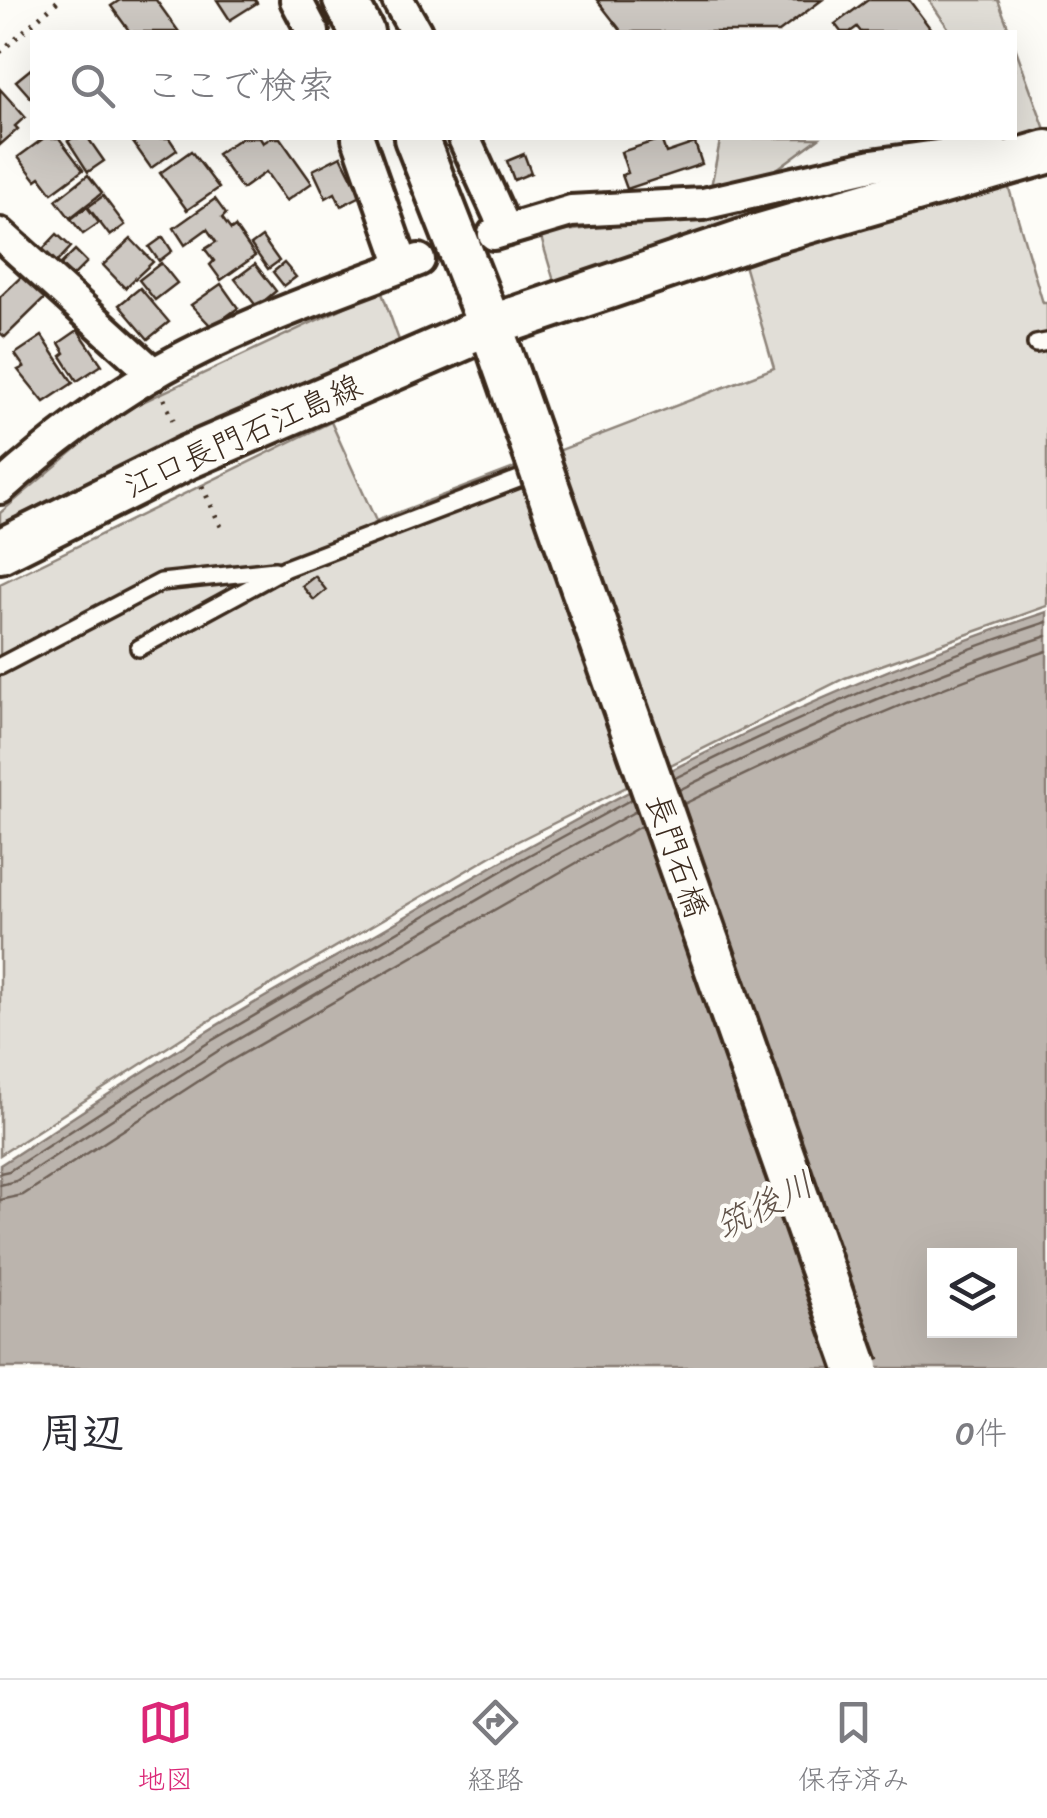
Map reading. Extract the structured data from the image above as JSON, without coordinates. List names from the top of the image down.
{
  "streets": {
    "street": ["江口長門石江島線", "長門石橋"]
  },
  "crossings": [
    ["江口長門石江島線", "長門石橋"]
  ],
  "water": ["筑後川"],
  "page": {
    "search": "ここで検索",
    "heading": ["周辺", "0件"],
    "nav": ["地図", "経路", "保存済み"]
  }
}
